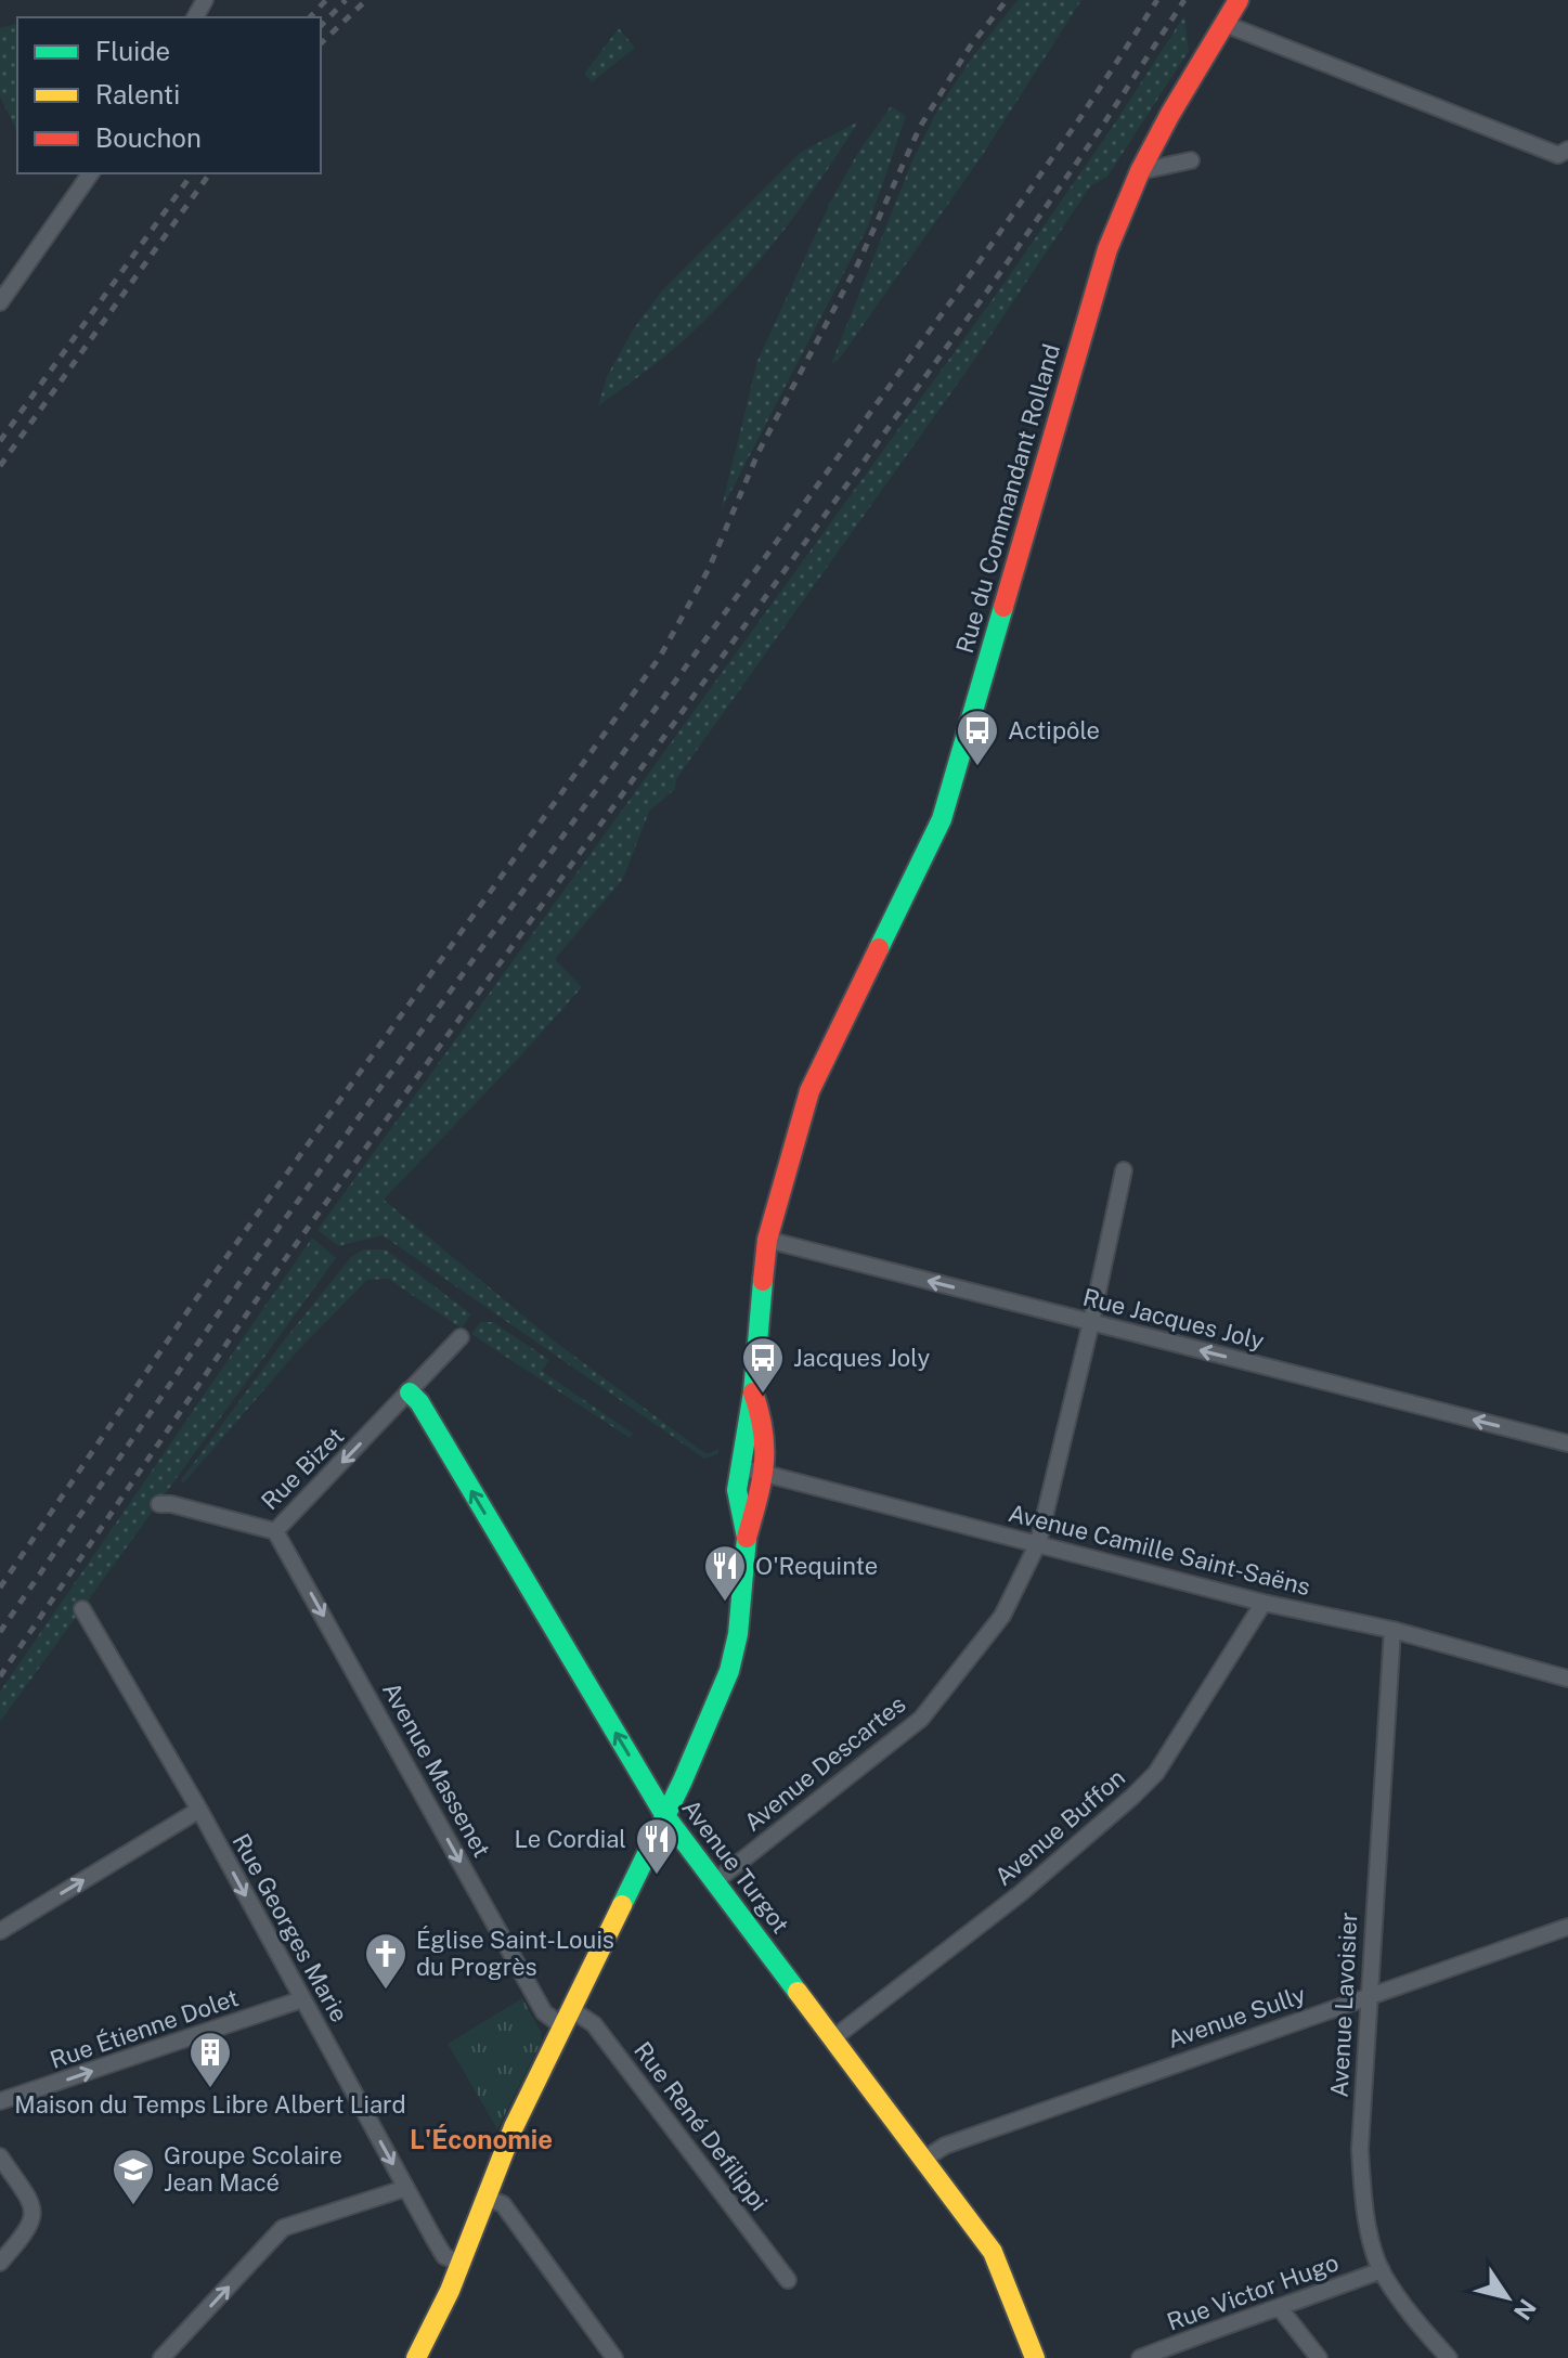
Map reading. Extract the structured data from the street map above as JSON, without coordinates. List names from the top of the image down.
{
  "streets": {
    "street": [
      "Rue du Commandant Rolland",
      "Rue Jacques Joly",
      "Rue Bizet",
      "Avenue Camille Saint-Saëns",
      "Avenue Descartes",
      "Avenue Massenet",
      "Avenue Buffon",
      "Avenue Turgot",
      "Rue Georges Marie",
      "Avenue Lavoisier",
      "Avenue Sully",
      "Rue Étienne Dolet",
      "Rue René Defilippi",
      "Rue Victor Hugo"
    ]
  },
  "crossings": [
    ["Rue du Commandant Rolland", "Rue Jacques Joly"],
    ["Rue du Commandant Rolland", "Avenue Camille Saint-Saëns"],
    ["Rue Jacques Joly", "Avenue Descartes"],
    ["Rue Bizet", "Avenue Massenet"],
    ["Rue Bizet", "Avenue Turgot"],
    ["Avenue Camille Saint-Saëns", "Avenue Descartes"],
    ["Avenue Camille Saint-Saëns", "Avenue Buffon"],
    ["Avenue Camille Saint-Saëns", "Avenue Lavoisier"],
    ["Avenue Descartes", "Avenue Turgot"],
    ["Avenue Massenet", "Rue René Defilippi"],
    ["Avenue Buffon", "Avenue Turgot"],
    ["Avenue Turgot", "Avenue Sully"],
    ["Rue Georges Marie", "Rue Étienne Dolet"],
    ["Avenue Lavoisier", "Avenue Sully"],
    ["Avenue Lavoisier", "Rue Victor Hugo"]
  ],
  "one_way": [
    "Rue Jacques Joly",
    "Rue Bizet",
    "Avenue Massenet",
    "Avenue Turgot",
    "Rue Georges Marie",
    "Rue Étienne Dolet"
  ],
  "districts": ["L'Économie"],
  "places": {
    "bus stop": ["Actipôle", "Jacques Joly"],
    "restaurant": ["O'Requinte", "Le Cordial"],
    "church": ["Église Saint-Louis du Progrès"],
    "building": ["Maison du Temps Libre Albert Liard"],
    "school or university": ["Groupe Scolaire Jean Macé"]
  },
  "legend": ["Fluide", "Ralenti", "Bouchon"],
  "north": "bottom right"
}
